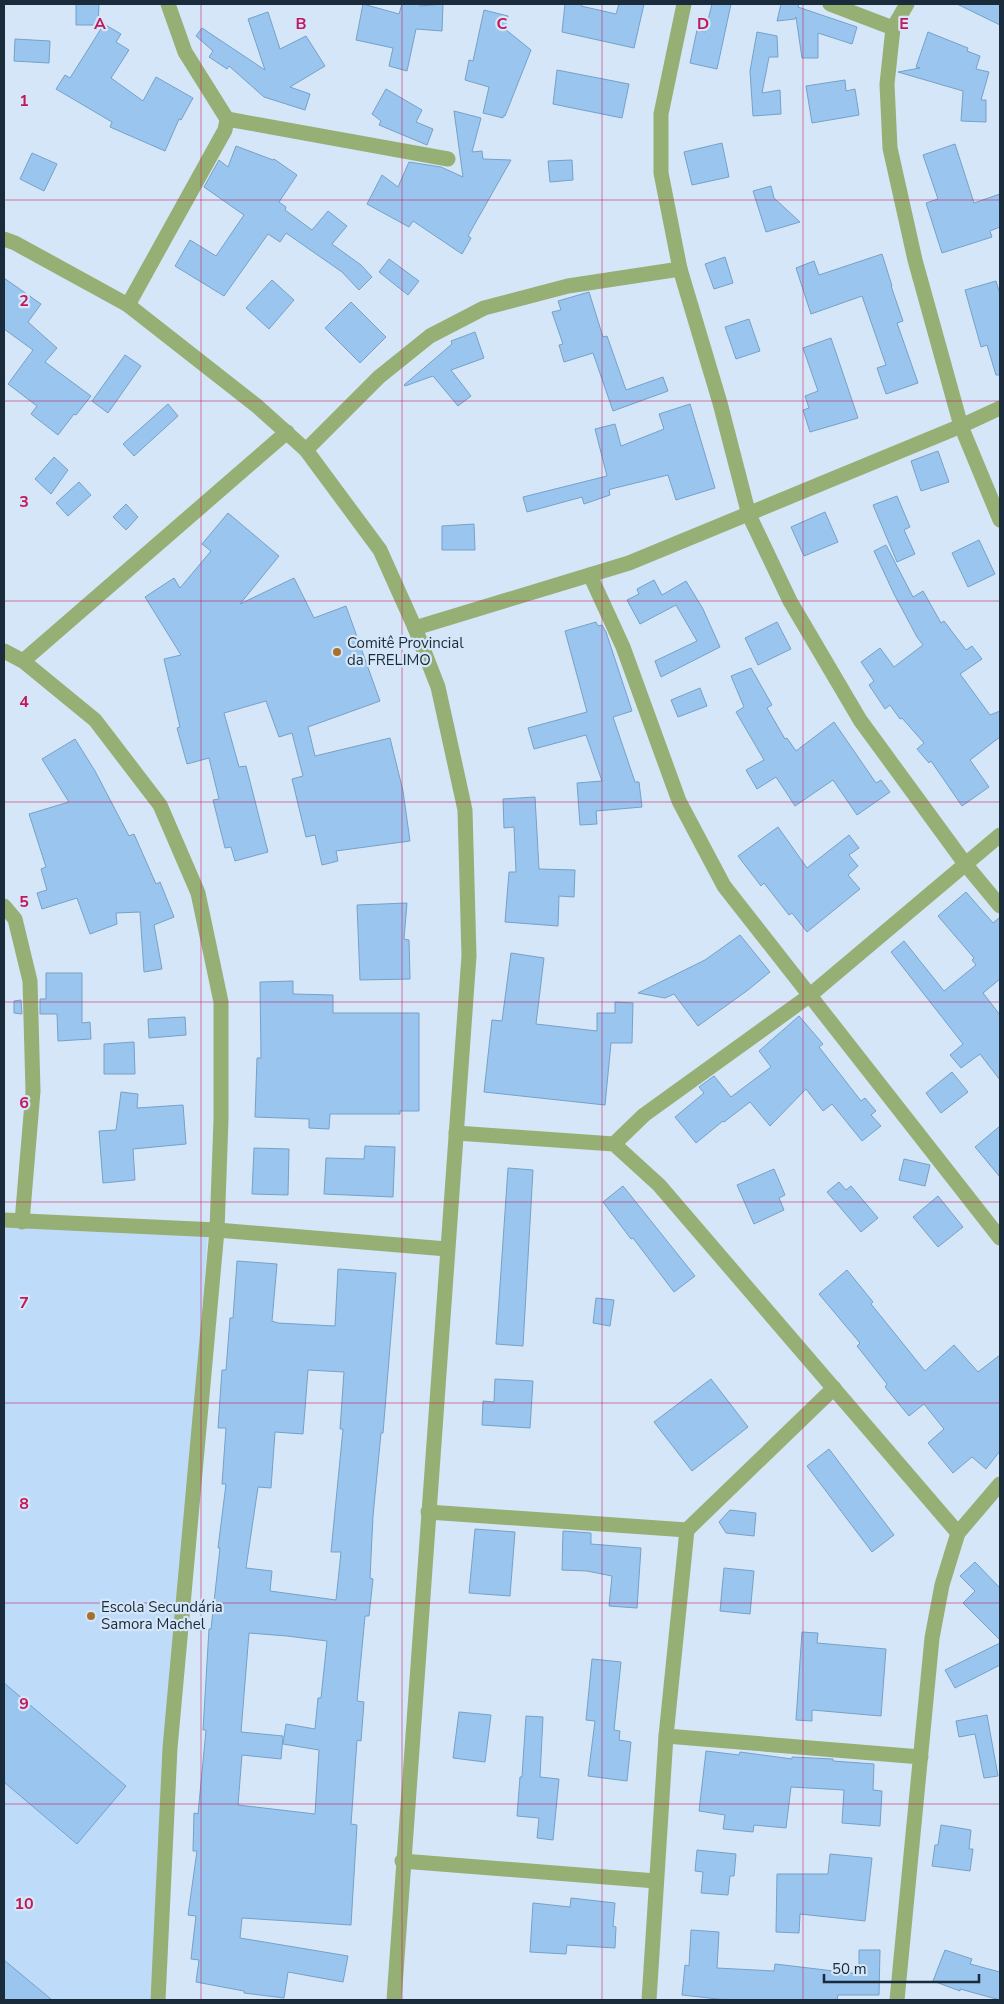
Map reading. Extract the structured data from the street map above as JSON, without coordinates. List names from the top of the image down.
{
  "places": ["Comitê Provincial da FRELIMO", "Escola Secundária Samora Machel"],
  "scale_bar": "50 m",
  "grid": {
    "columns": [
      "A",
      "B",
      "C",
      "D",
      "E"
    ],
    "rows": [
      "1",
      "2",
      "3",
      "4",
      "5",
      "6",
      "7",
      "8",
      "9",
      "10"
    ]
  }
}
